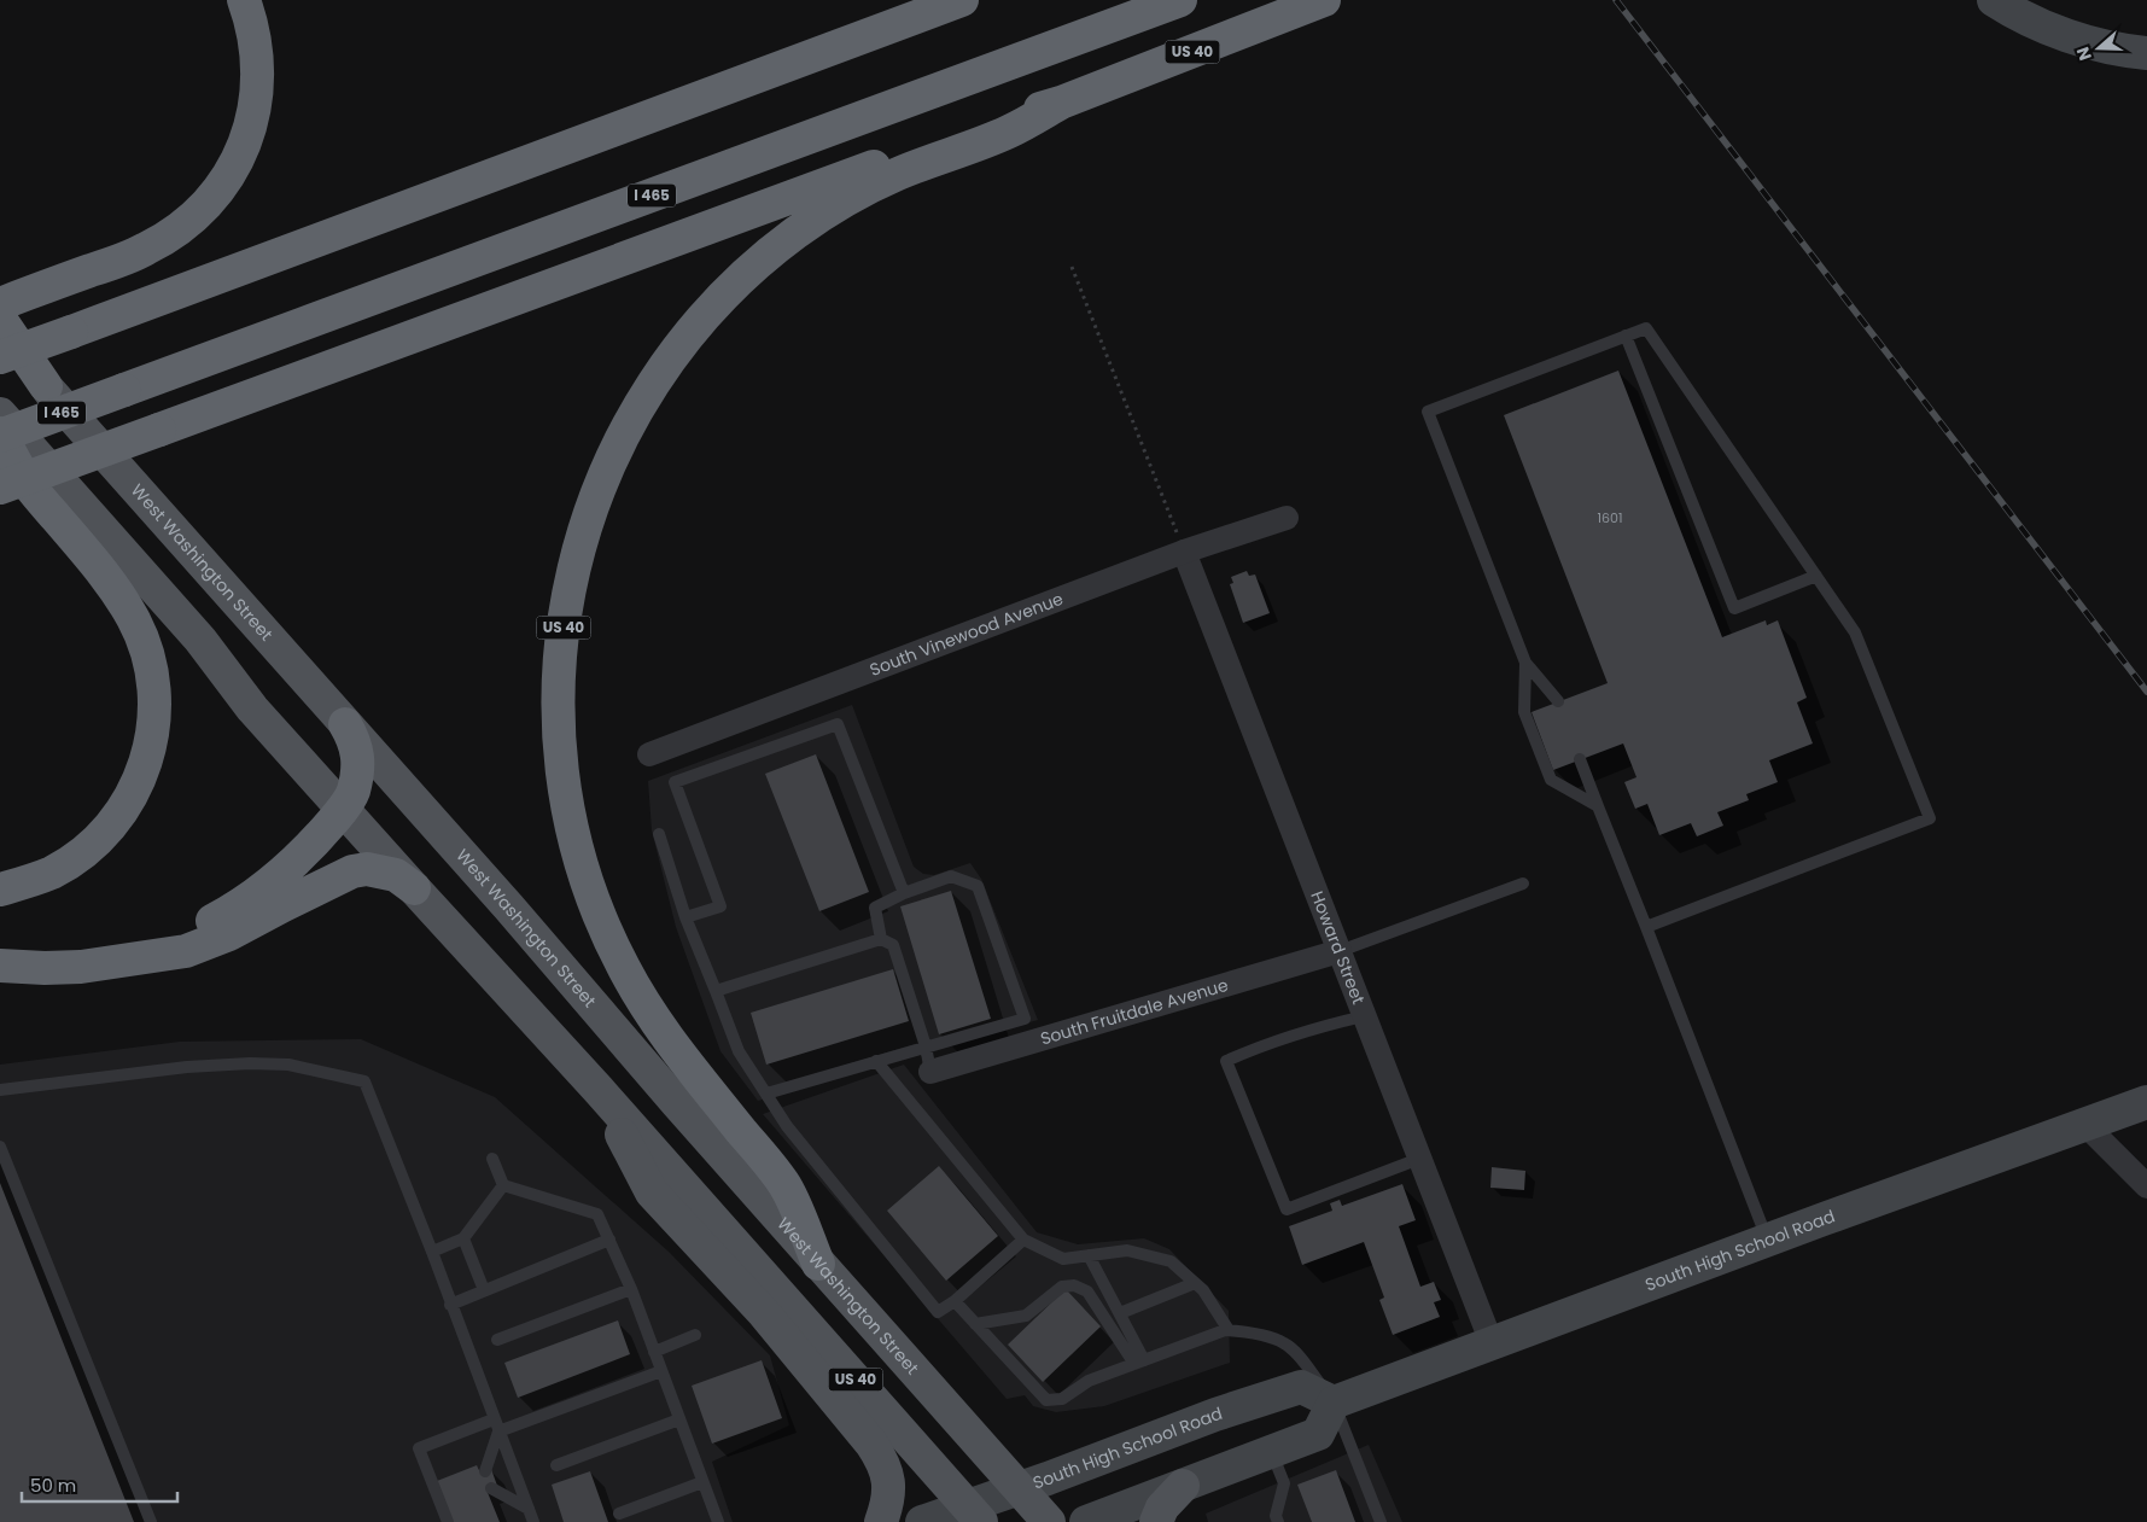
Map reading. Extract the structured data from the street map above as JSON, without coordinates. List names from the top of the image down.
{
  "streets": {
    "highway": ["US 40", "I 465"],
    "main road": ["West Washington Street"],
    "street": [
      "South Vinewood Avenue",
      "Howard Street",
      "South Fruitdale Avenue",
      "South High School Road"
    ]
  },
  "crossings": [
    ["US 40", "West Washington Street"],
    ["US 40", "South High School Road"],
    ["West Washington Street", "South High School Road"],
    ["South Vinewood Avenue", "Howard Street"],
    ["Howard Street", "South Fruitdale Avenue"],
    ["Howard Street", "South High School Road"]
  ],
  "house_numbers": ["1601"],
  "scale_bar": "50 m",
  "north": "left"
}
